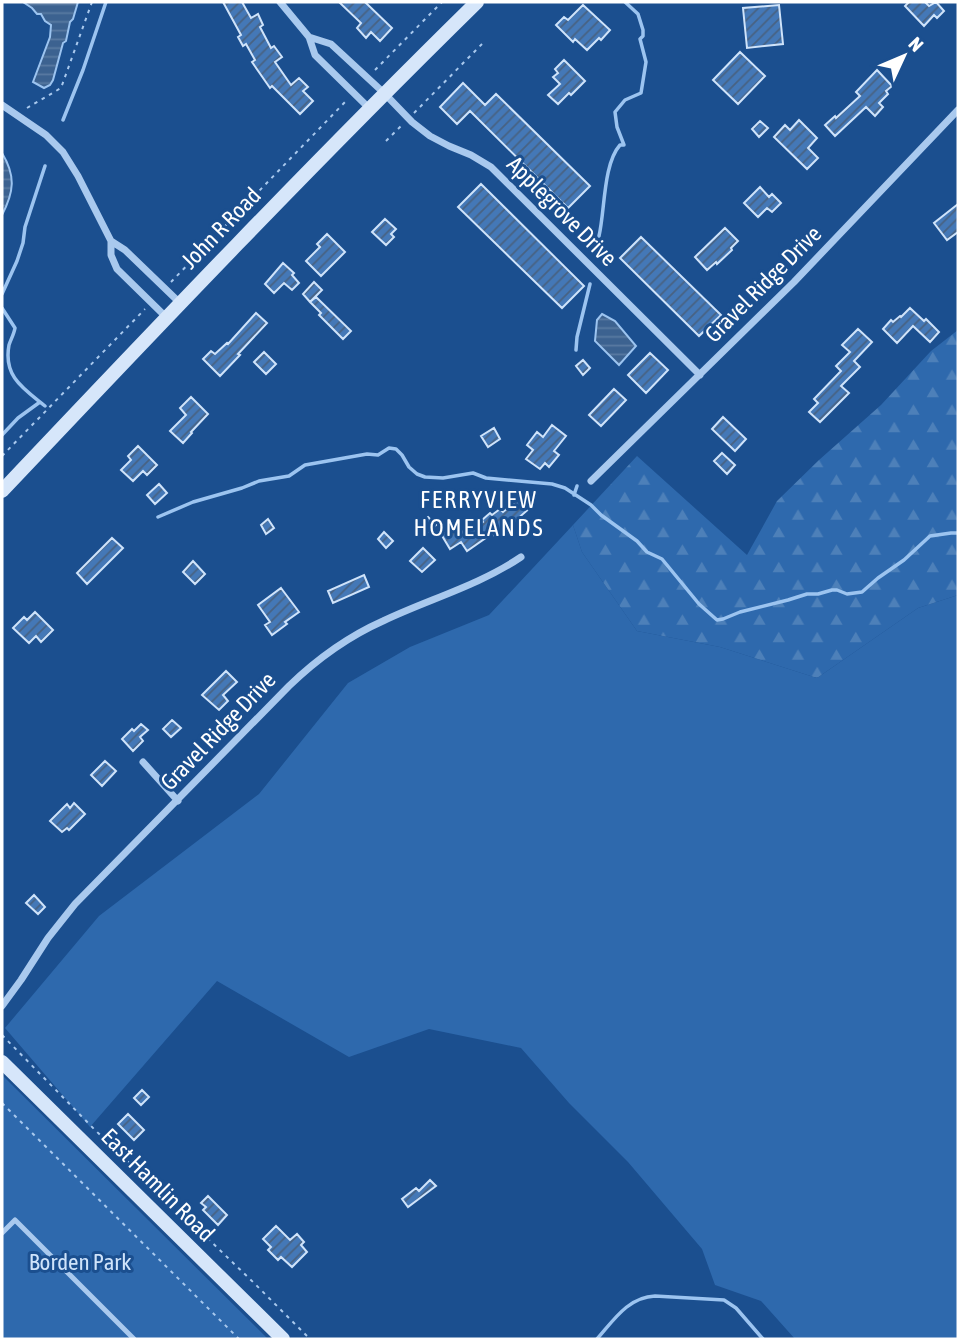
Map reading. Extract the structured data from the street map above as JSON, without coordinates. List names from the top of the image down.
{
  "streets": {
    "main road": ["John R Road", "East Hamlin Road"],
    "street": ["Applegrove Drive", "Gravel Ridge Drive"]
  },
  "crossings": [
    ["Applegrove Drive", "John R Road"],
    ["Applegrove Drive", "Gravel Ridge Drive"]
  ],
  "districts": ["FERRYVIEW HOMELANDS"],
  "parks": ["Borden Park"],
  "north": "top right"
}
